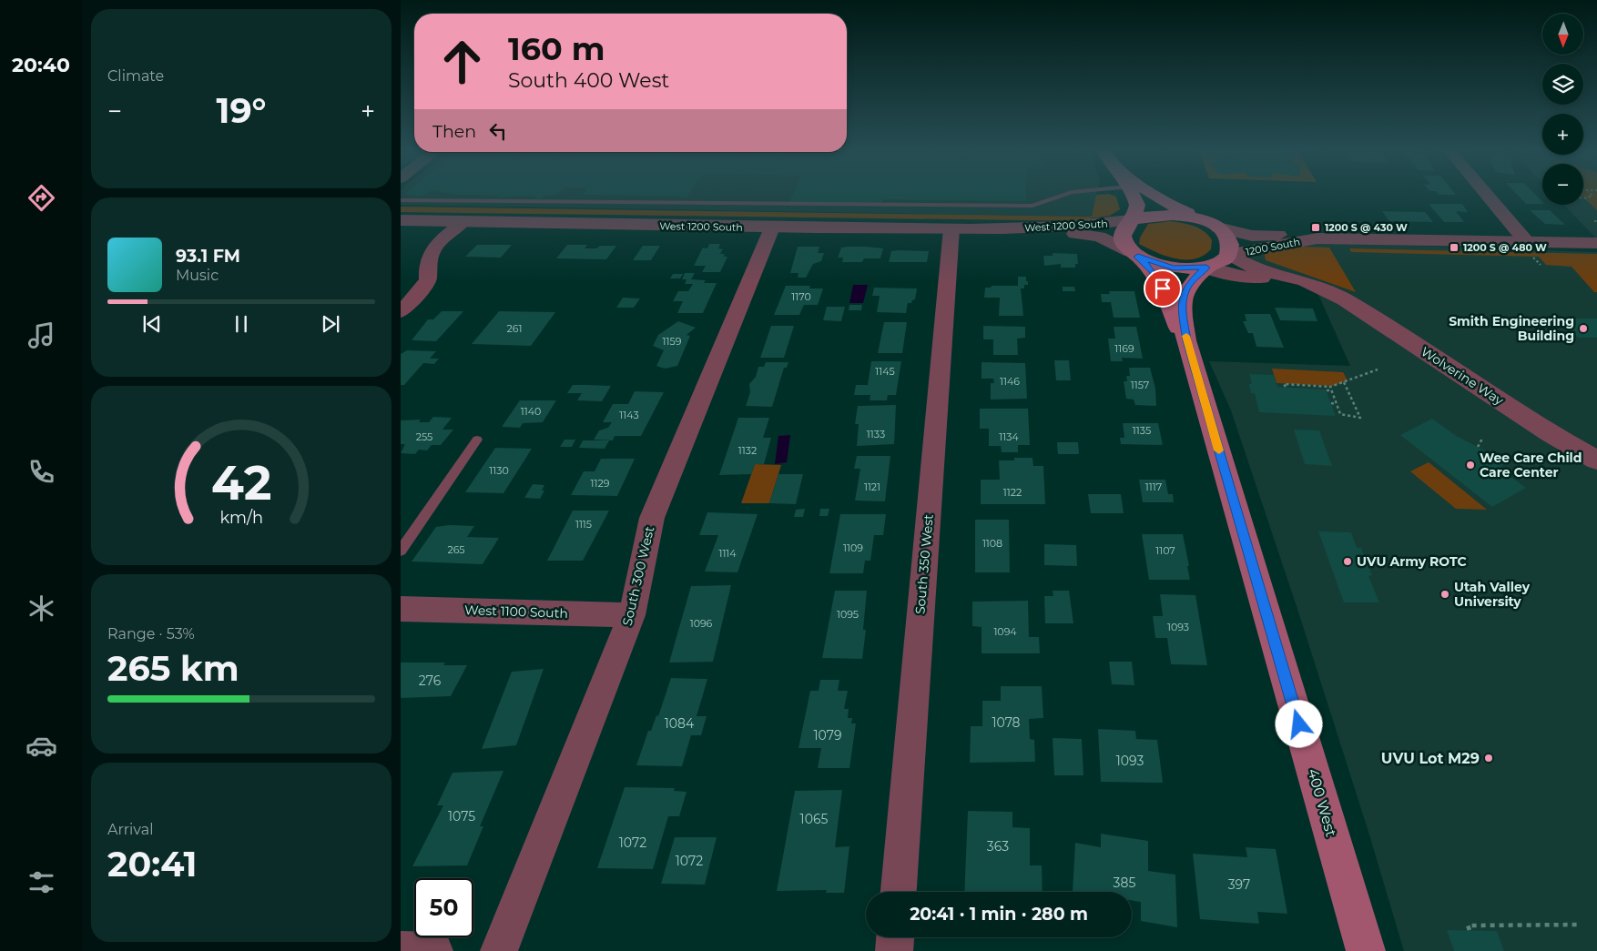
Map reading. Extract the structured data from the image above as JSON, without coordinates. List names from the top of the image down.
{
  "streets": {
    "main road": ["400 West"],
    "street": [
      "West 1200 South",
      "1200 South",
      "Wolverine Way",
      "South 350 West",
      "South 300 West",
      "West 1100 South"
    ]
  },
  "crossings": [
    ["West 1200 South", "South 350 West"],
    ["West 1200 South", "South 300 West"],
    ["1200 South", "Wolverine Way"],
    ["South 300 West", "West 1100 South"]
  ],
  "places": {
    "transit": ["1200 S @ 430 W", "1200 S @ 480 W"],
    "other": [
      "Smith Engineering Building",
      "Wee Care Child Care Center",
      "UVU Army ROTC",
      "Utah Valley University",
      "UVU Lot M29"
    ]
  },
  "house_numbers": [
    "1170",
    "261",
    "1159",
    "1169",
    "1145",
    "1146",
    "1157",
    "1140",
    "1143",
    "1135",
    "1133",
    "255",
    "1134",
    "1132",
    "1130",
    "1129",
    "1121",
    "1117",
    "1122",
    "1115",
    "1108",
    "1109",
    "265",
    "1107",
    "1114",
    "1095",
    "1096",
    "1093",
    "1094",
    "276",
    "1078",
    "1084",
    "1079",
    "1093",
    "1075",
    "1065",
    "1072",
    "363",
    "1072",
    "385",
    "397"
  ],
  "north": "bottom",
  "page": {
    "tabs": "20:40",
    "tile": [
      "Climate",
      ["Range · 53%", "265 km"],
      ["Arrival", "20:41"]
    ],
    "map_buttons": ["+", "−"],
    "turn": ["160 m", "South 400 West"],
    "heat": ["−", "19°", "+"],
    "then": "Then",
    "song": ["93.1 FM", "Music"],
    "limit": "50",
    "trip": "20:41 · 1 min · 280 m",
    "gauge": ["42", "km/h"]
  }
}
